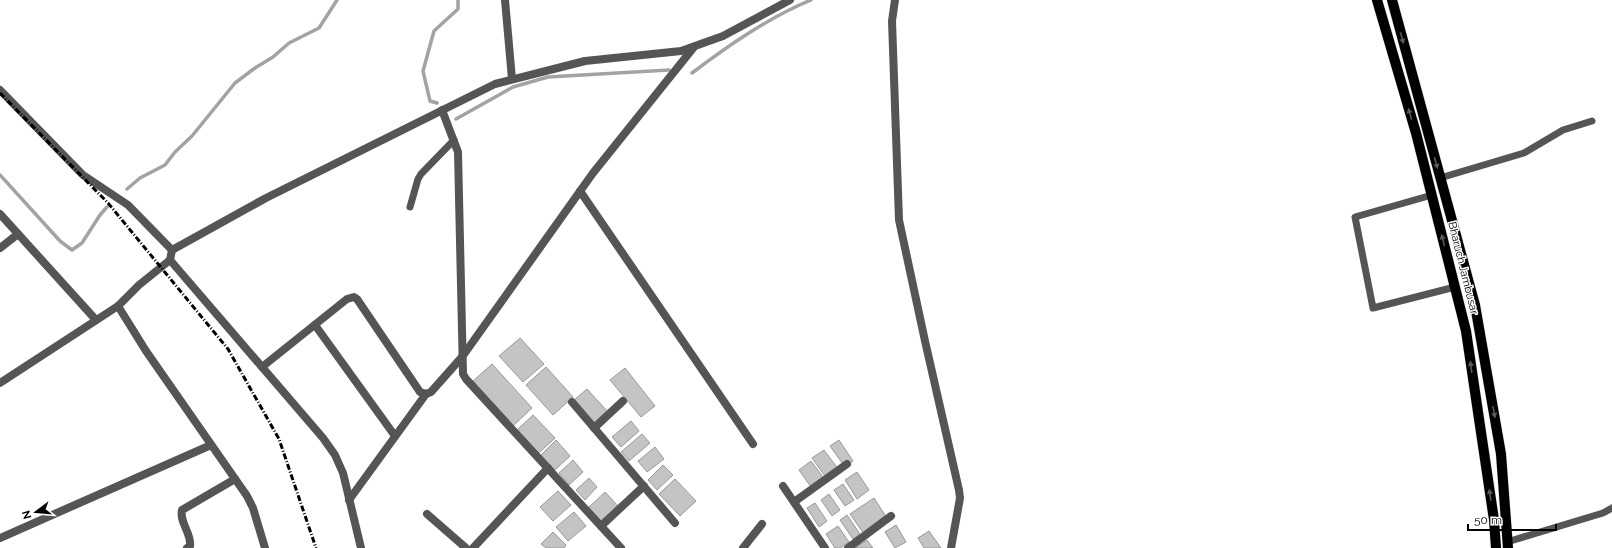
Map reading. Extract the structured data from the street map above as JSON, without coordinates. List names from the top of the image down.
{
  "streets": {
    "main road": ["Bharuch Jambusar"]
  },
  "scale_bar": "50 m",
  "north": "left"
}
